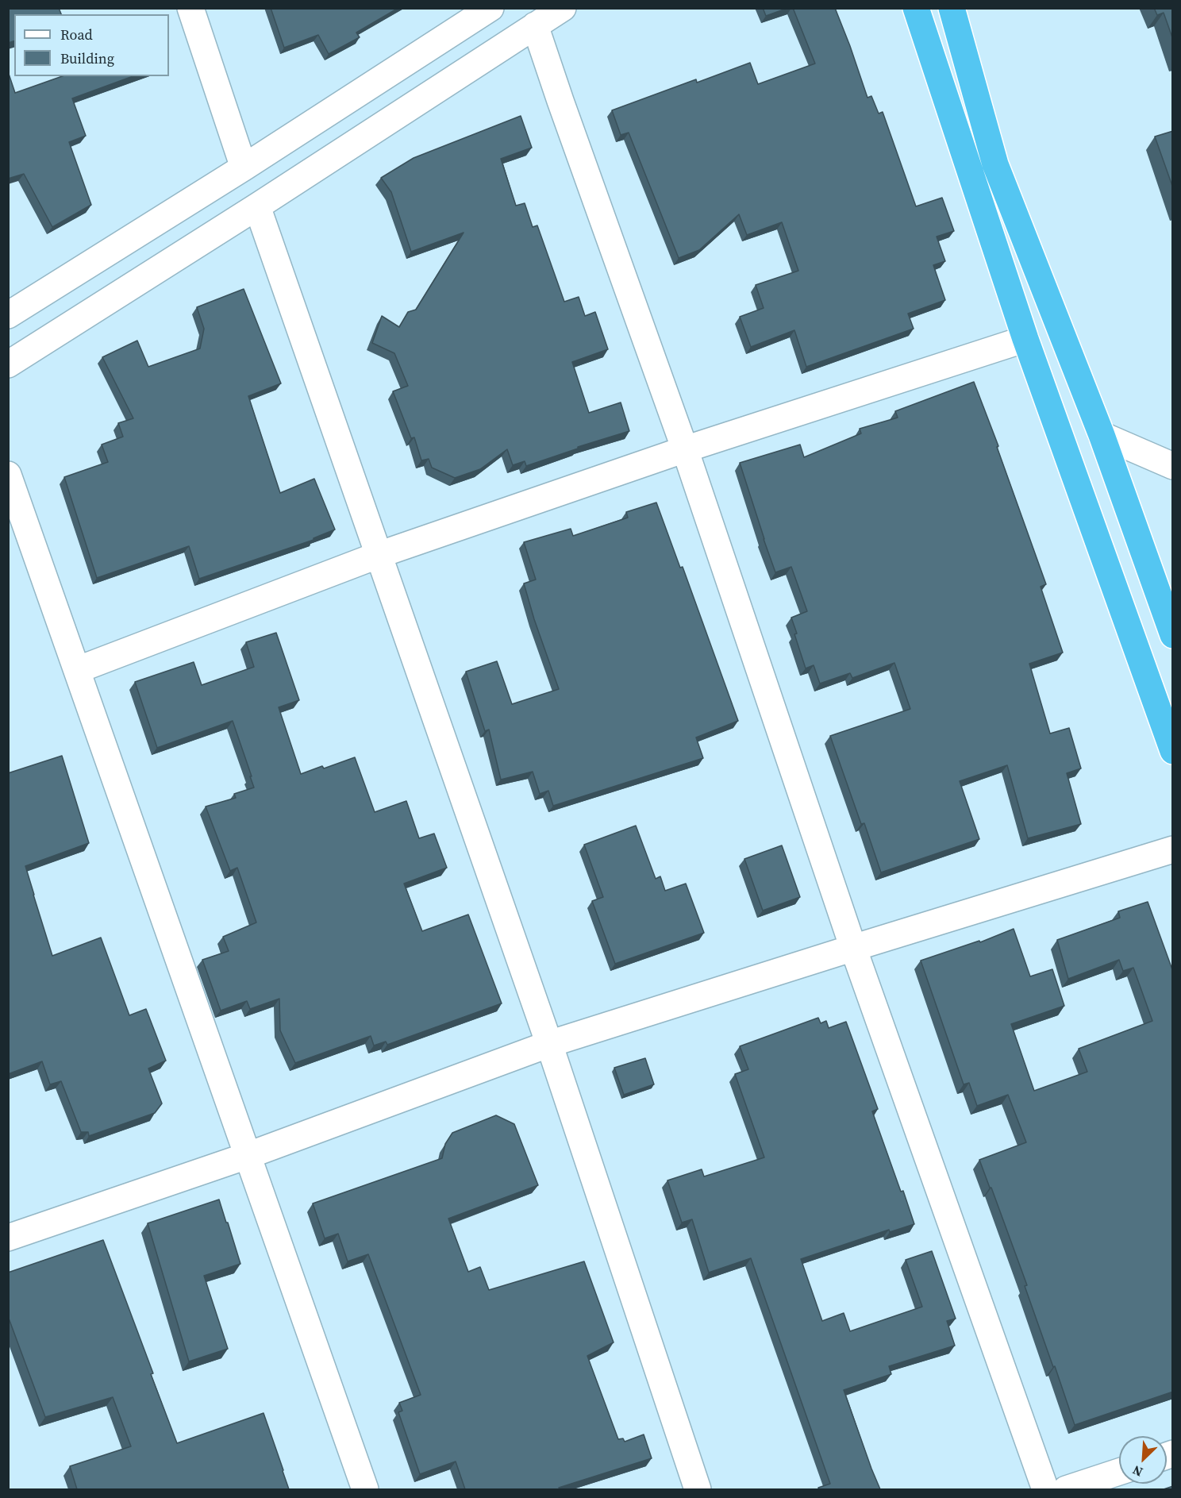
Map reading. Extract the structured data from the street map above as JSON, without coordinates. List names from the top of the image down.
{
  "legend": ["Road", "Building"],
  "north": "bottom left"
}
